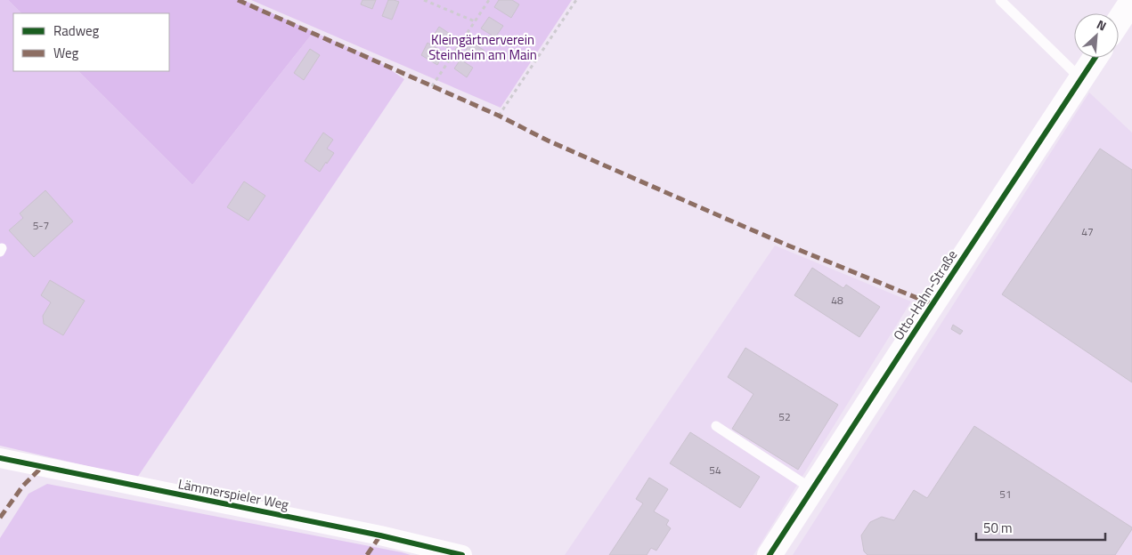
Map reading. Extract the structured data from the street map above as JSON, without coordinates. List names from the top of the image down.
{
  "streets": {
    "street": ["Otto-Hahn-Straße", "Lämmerspieler Weg"]
  },
  "parks": ["Kleingärtnerverein Steinheim am Main"],
  "house_numbers": [
    "5-7",
    "47",
    "48",
    "52",
    "54",
    "51"
  ],
  "legend": ["Radweg", "Weg"],
  "scale_bar": "50 m",
  "north": "top right"
}
